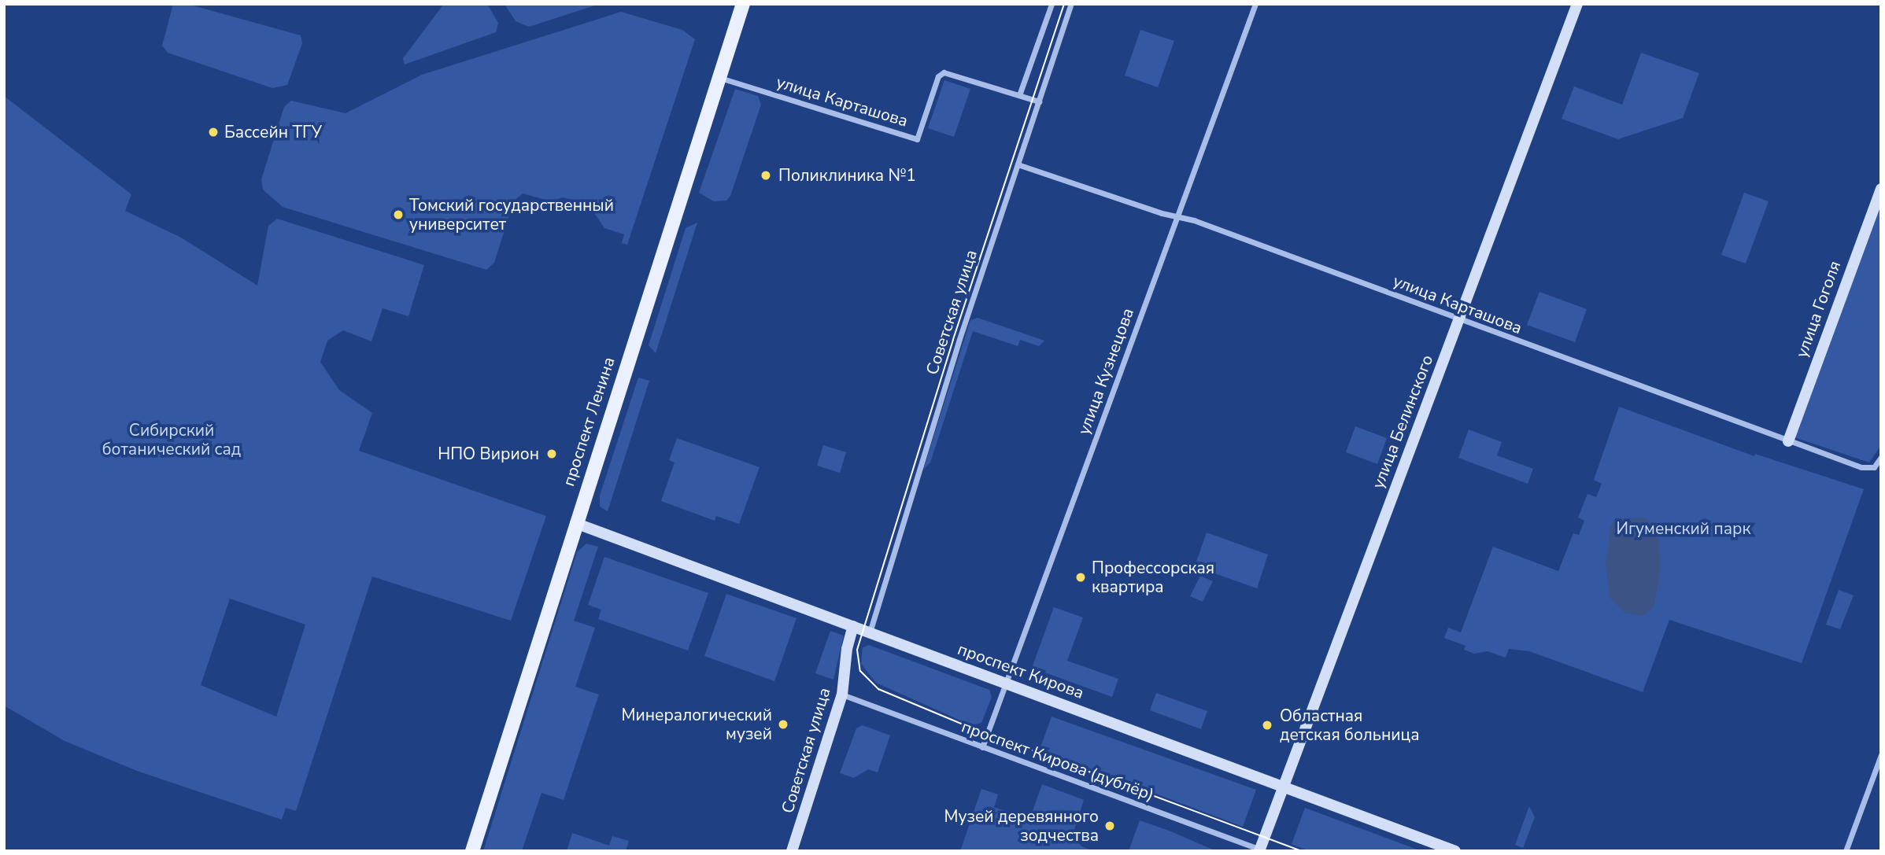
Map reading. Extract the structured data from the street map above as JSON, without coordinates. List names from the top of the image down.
{
  "streets": {
    "main road": ["проспект Ленина"],
    "street": [
      "улица Карташова",
      "улица Гоголя",
      "Советская улица",
      "улица Кузнецова",
      "улица Белинского",
      "проспект Кирова",
      "проспект Кирова (дублёр)"
    ]
  },
  "crossings": [
    ["улица Карташова", "улица Гоголя"],
    ["улица Карташова", "Советская улица"],
    ["улица Карташова", "улица Кузнецова"],
    ["улица Карташова", "проспект Ленина"],
    ["улица Карташова", "улица Белинского"],
    ["Советская улица", "проспект Кирова"],
    ["Советская улица", "проспект Кирова (дублёр)"],
    ["улица Кузнецова", "проспект Кирова"],
    ["улица Кузнецова", "проспект Кирова (дублёр)"],
    ["проспект Ленина", "проспект Кирова"],
    ["улица Белинского", "проспект Кирова"],
    ["улица Белинского", "проспект Кирова (дублёр)"]
  ],
  "parks": ["Сибирский ботанический сад", "Игуменский парк"],
  "places": [
    "Бассейн ТГУ",
    "Поликлиника №1",
    "Томский государственный университет",
    "НПО Вирион",
    "Профессорская квартира",
    "Минералогический музей",
    "Областная детская больница",
    "Музей деревянного зодчества"
  ]
}
